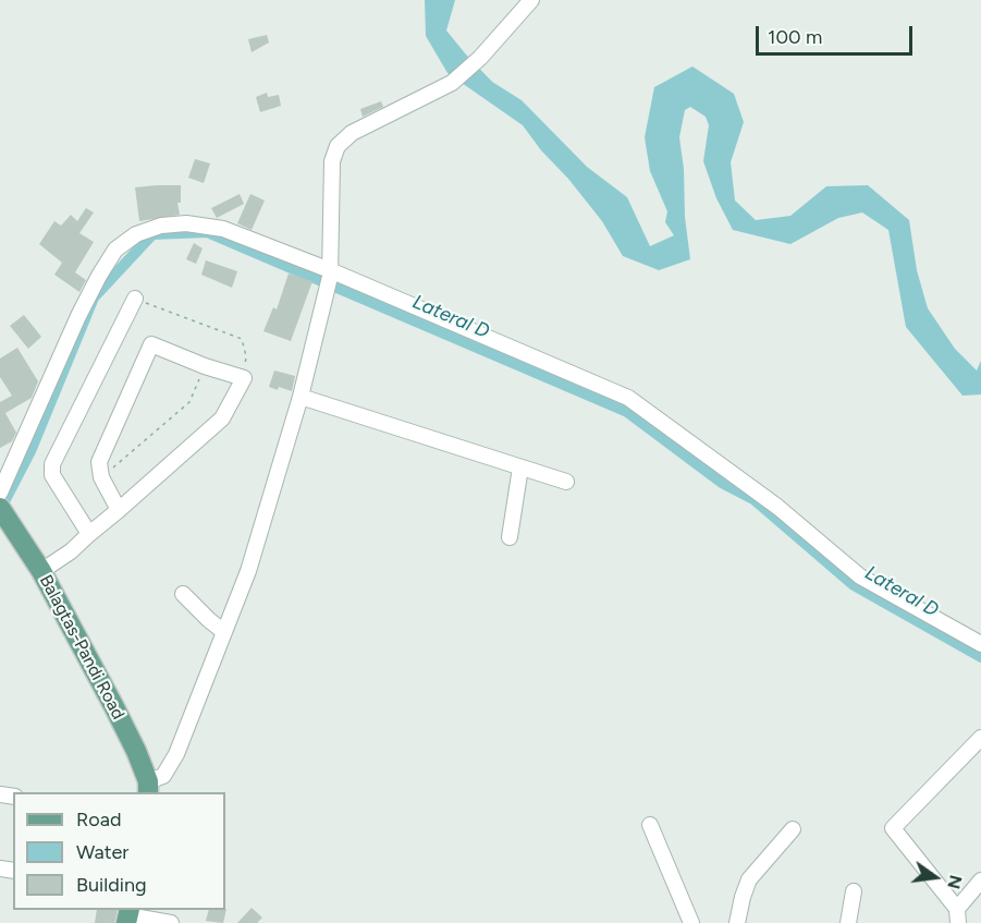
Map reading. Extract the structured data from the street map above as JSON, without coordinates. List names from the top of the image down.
{
  "streets": {
    "main road": ["Balagtas-Pandi Road"]
  },
  "water": ["Lateral D"],
  "legend": ["Road", "Water", "Building"],
  "scale_bar": "100 m",
  "north": "right"
}
